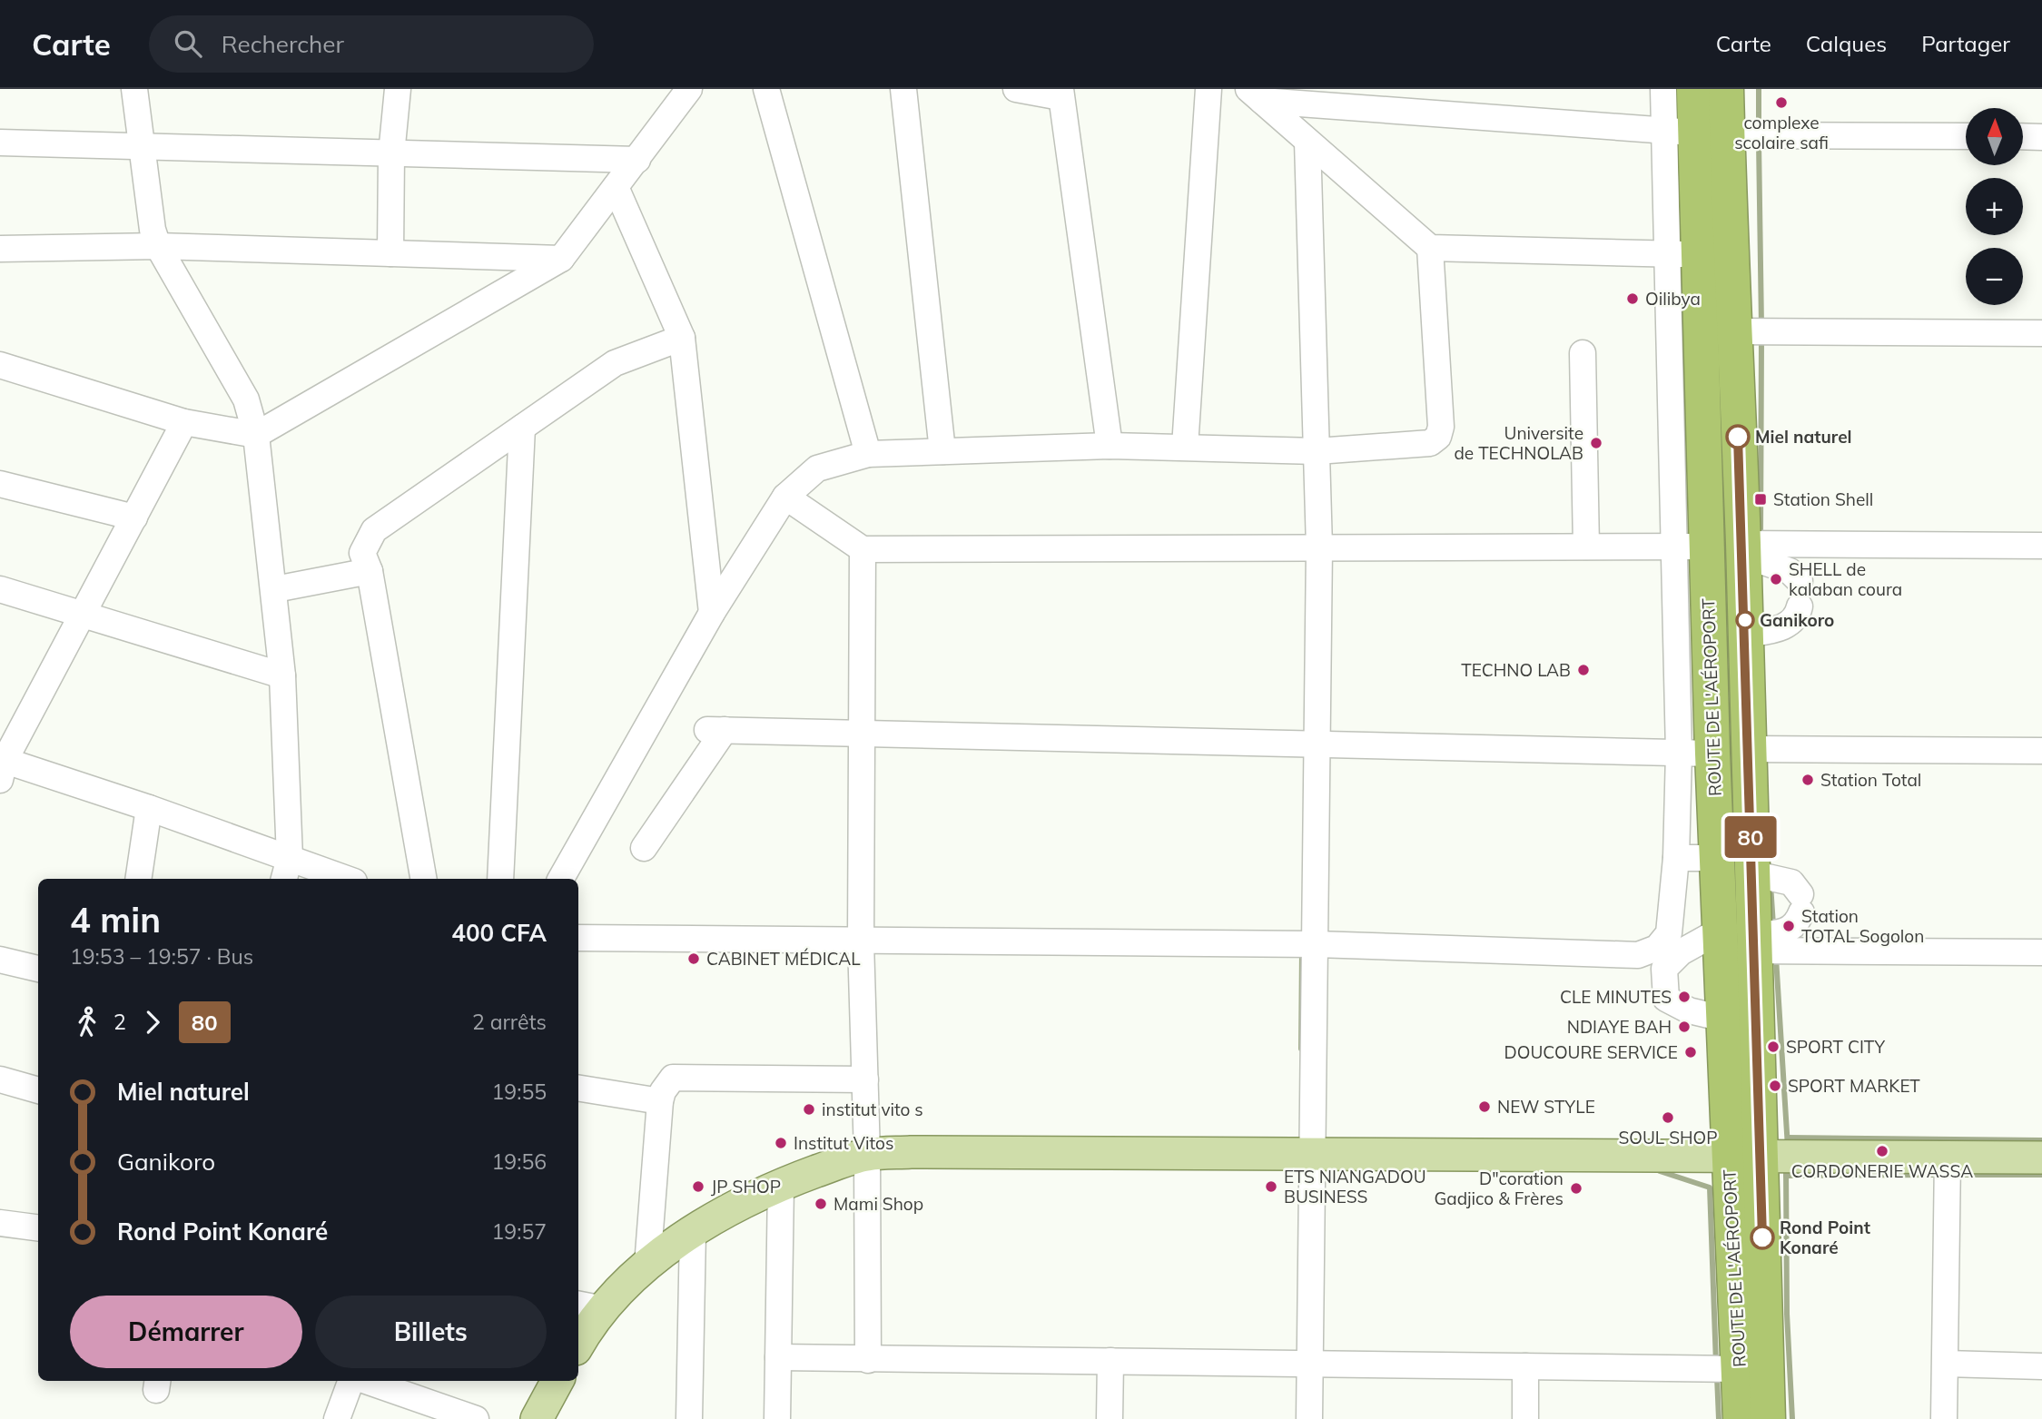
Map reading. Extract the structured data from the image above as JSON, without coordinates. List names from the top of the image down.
{
  "streets": {
    "highway": ["ROUTE DE L'AÉROPORT"]
  },
  "places": {
    "other": [
      "complexe scolaire safi",
      "Oilibya",
      "Miel naturel",
      "Universite de TECHNOLAB",
      "SHELL de kalaban coura",
      "Ganikoro",
      "TECHNO LAB",
      "Station Total",
      "Station TOTAL Sogolon",
      "CABINET MÉDICAL",
      "CLE MINUTES",
      "NDIAYE BAH",
      "SPORT CITY",
      "DOUCOURE SERVICE",
      "SPORT MARKET",
      "NEW STYLE",
      "institut vito s",
      "SOUL SHOP",
      "Institut Vitos",
      "CORDONERIE WASSA",
      "JP SHOP",
      "ETS NIANGADOU BUSINESS",
      "D\"coration Gadjico & Frères",
      "Mami Shop",
      "Rond Point Konaré"
    ],
    "transit": ["Station Shell"]
  },
  "lines": ["bus line 80"],
  "north": "top",
  "page": {
    "header": "Carte",
    "search": "Rechercher",
    "nav": ["Carte", "Calques", "Partager"],
    "on_map": "80",
    "map_buttons": ["+", "−"],
    "heading": ["4 min", "19:53 – 19:57 · Bus", "400 CFA"],
    "legs": ["2", "80", "2 arrêts"],
    "list": [
      {
        "name": "Miel naturel",
        "value": "19:55"
      },
      {
        "name": "Ganikoro",
        "value": "19:56"
      },
      {
        "name": "Rond Point Konaré",
        "value": "19:57"
      }
    ],
    "buttons": ["Démarrer", "Billets"]
  }
}
